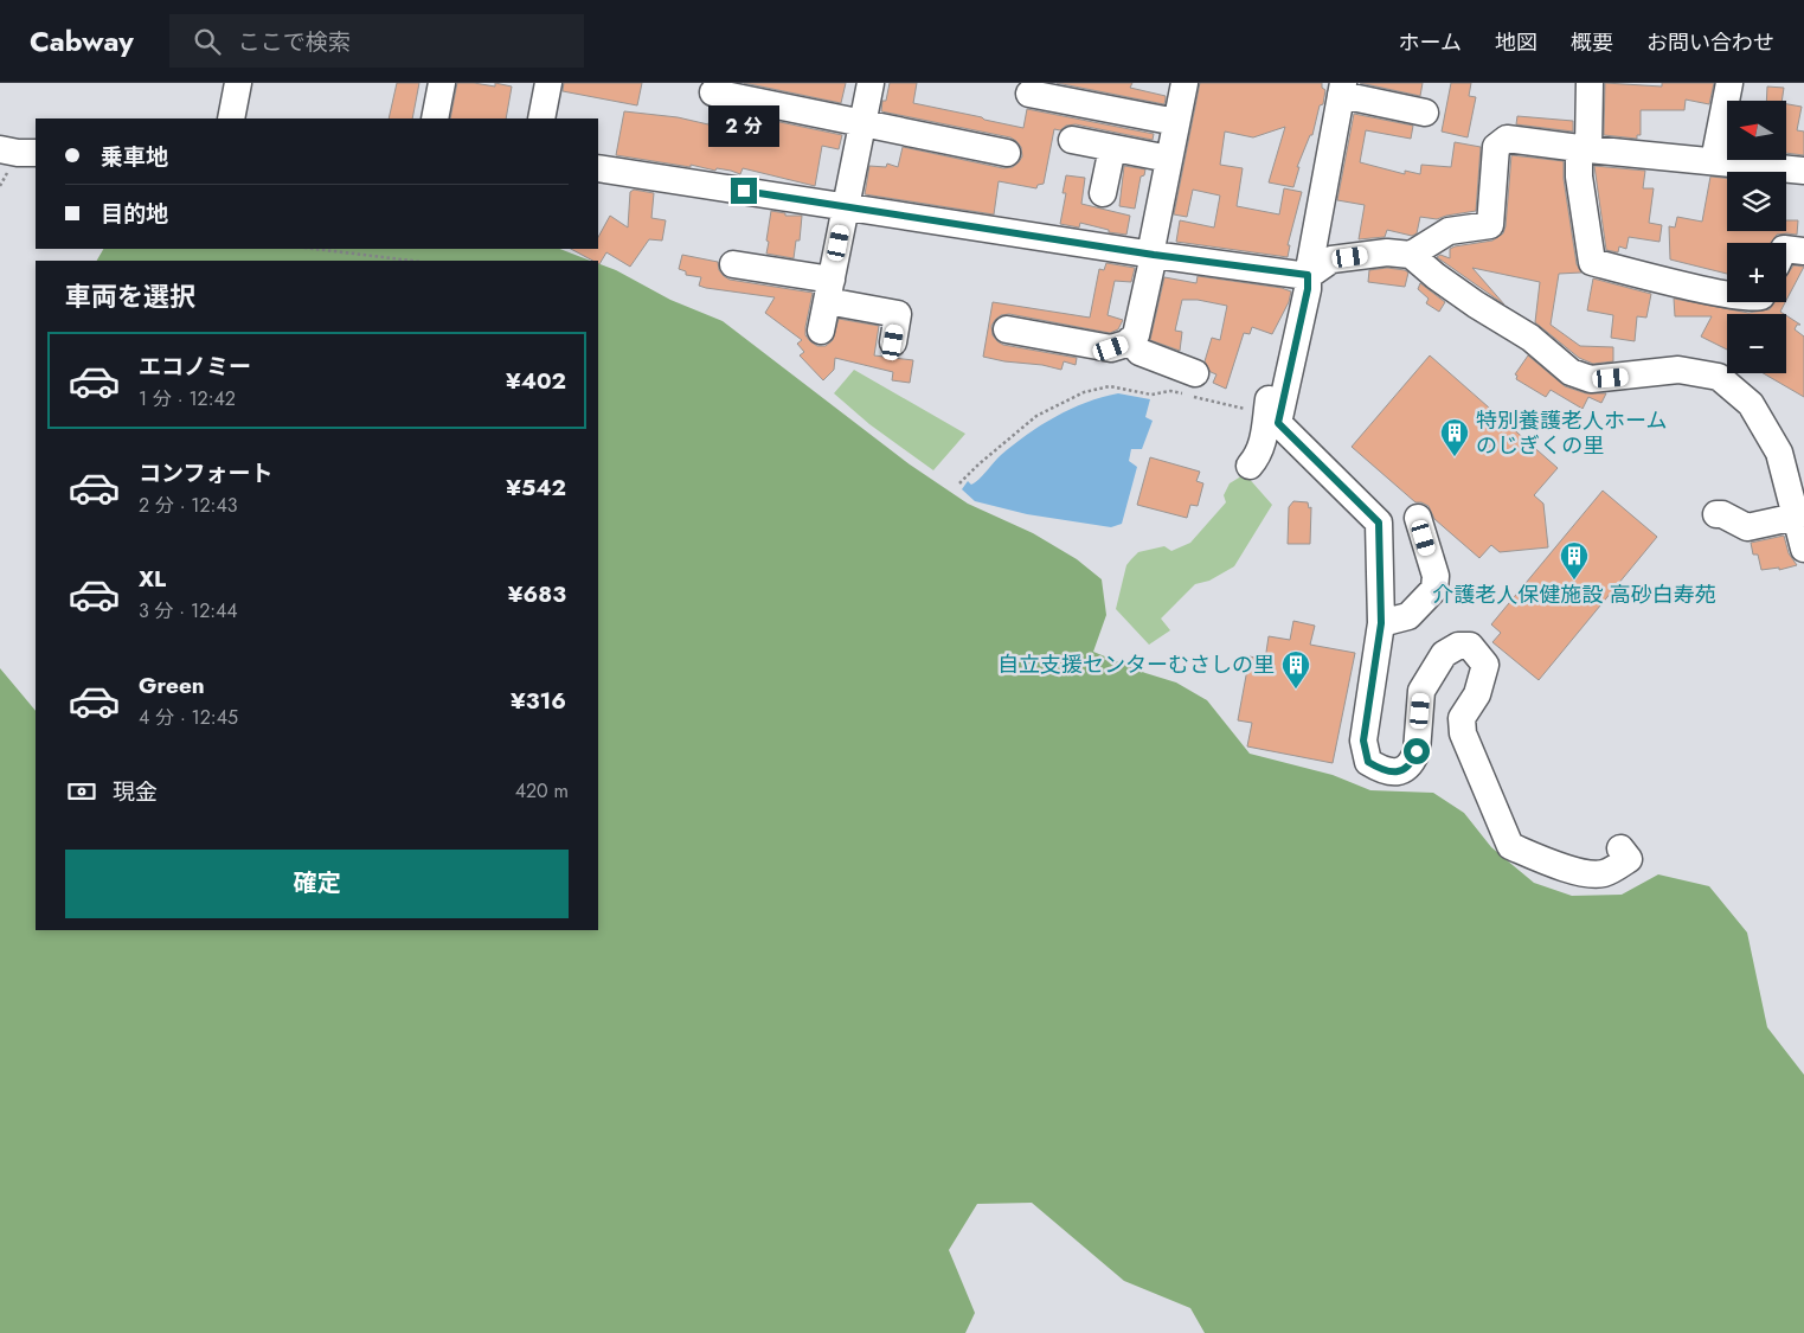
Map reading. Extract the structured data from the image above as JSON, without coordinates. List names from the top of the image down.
{
  "places": {
    "building": ["特別養護老人ホーム のじぎくの里", "介護老人保健施設 高砂白寿苑", "自立支援センターむさしの里"]
  },
  "north": "left",
  "page": {
    "header": "Cabway",
    "search": "ここで検索",
    "nav": [
      "ホーム",
      "地図",
      "概要",
      "お問い合わせ"
    ],
    "map_buttons": ["+", "−"],
    "bubble": "2 分",
    "banner": ["乗車地", "目的地"],
    "heading": "車両を選択",
    "list": [
      {
        "name": "エコノミー",
        "note": "1 分 · 12:42",
        "value": "¥402"
      },
      {
        "name": "コンフォート",
        "note": "2 分 · 12:43",
        "value": "¥542"
      },
      {
        "name": "XL",
        "note": "3 分 · 12:44",
        "value": "¥683"
      },
      {
        "name": "Green",
        "note": "4 分 · 12:45",
        "value": "¥316"
      }
    ],
    "pay": ["現金", "420 m"],
    "buttons": "確定"
  }
}
